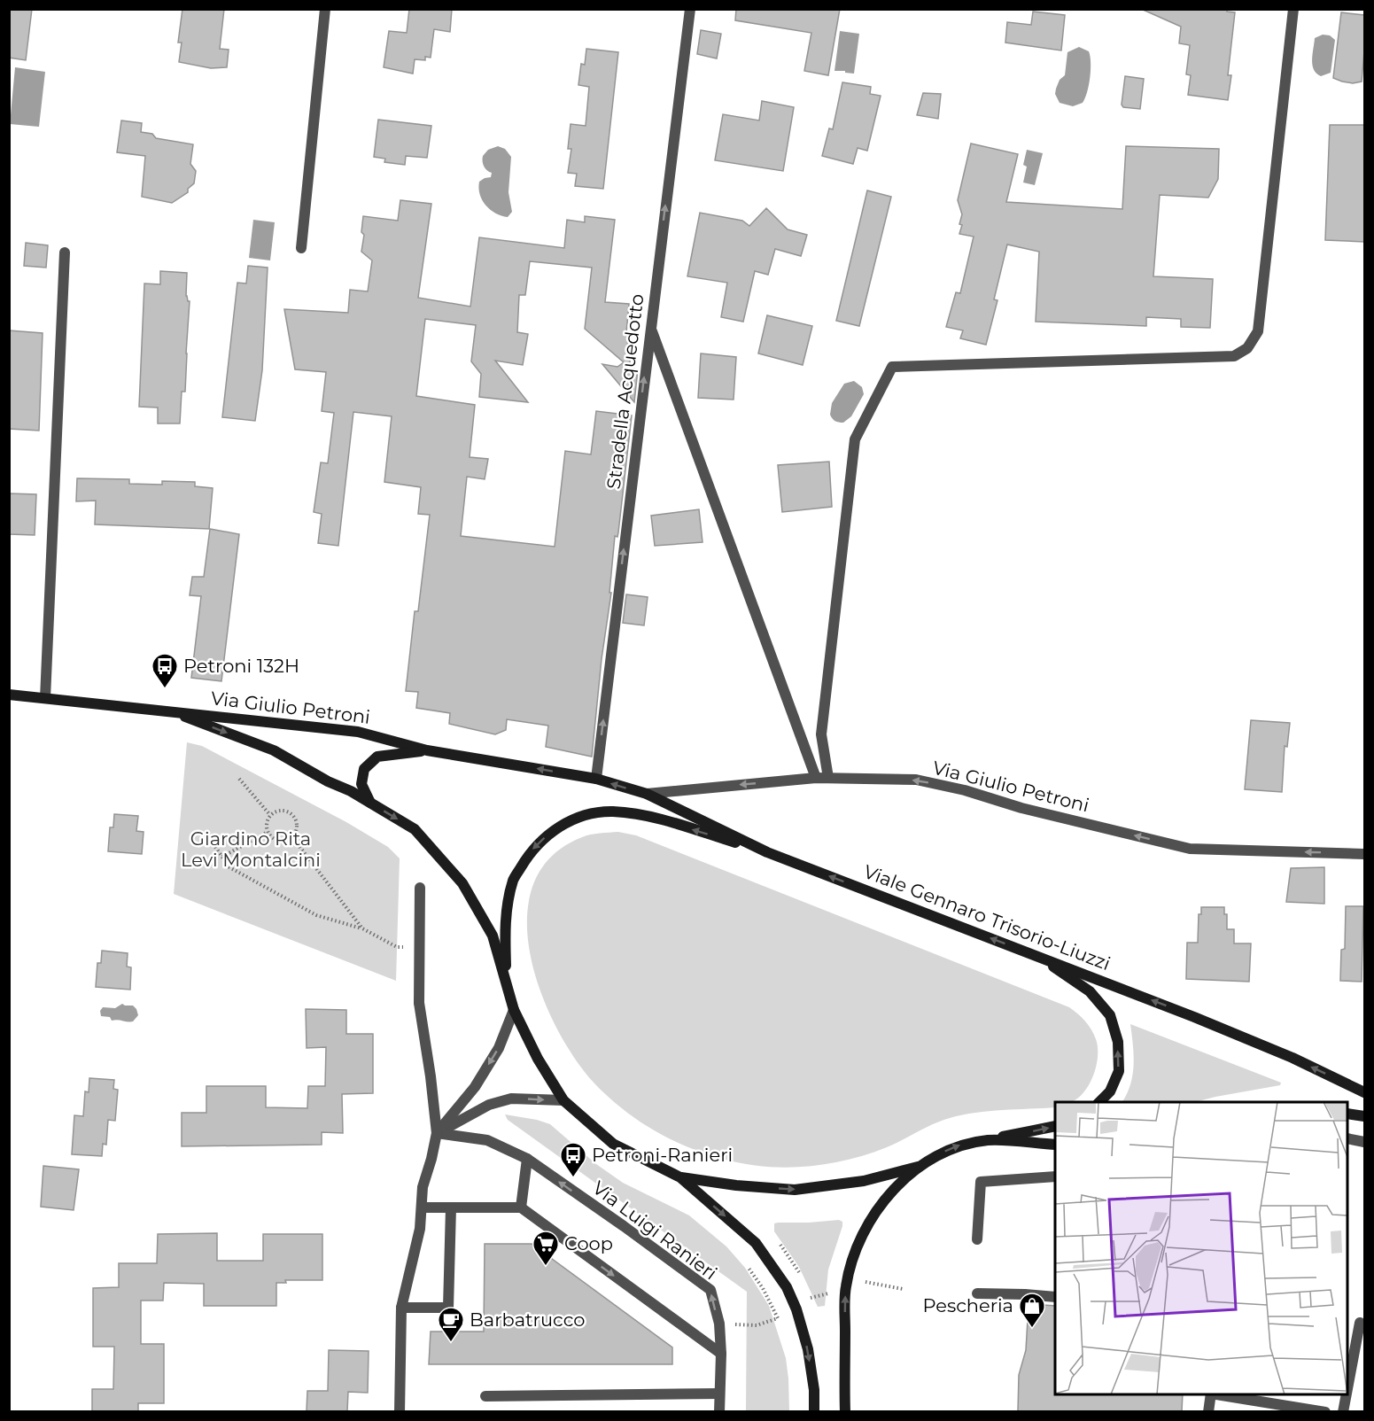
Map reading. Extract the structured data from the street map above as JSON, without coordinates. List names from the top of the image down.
{
  "streets": {
    "main road": ["Via Giulio Petroni", "Viale Gennaro Trisorio-Liuzzi"],
    "street": ["Stradella Acquedotto", "Via Luigi Ranieri"]
  },
  "crossings": [
    ["Stradella Acquedotto", "Via Giulio Petroni"],
    ["Stradella Acquedotto", "Viale Gennaro Trisorio-Liuzzi"],
    ["Via Giulio Petroni", "Viale Gennaro Trisorio-Liuzzi"]
  ],
  "one_way": ["Stradella Acquedotto", "Via Giulio Petroni", "Viale Gennaro Trisorio-Liuzzi"],
  "parks": ["Giardino Rita Levi Montalcini"],
  "places": {
    "bus stop": ["Petroni 132H", "Petroni-Ranieri"],
    "supermarket": ["Coop"],
    "shop": ["Pescheria"],
    "cafe": ["Barbatrucco"]
  }
}
